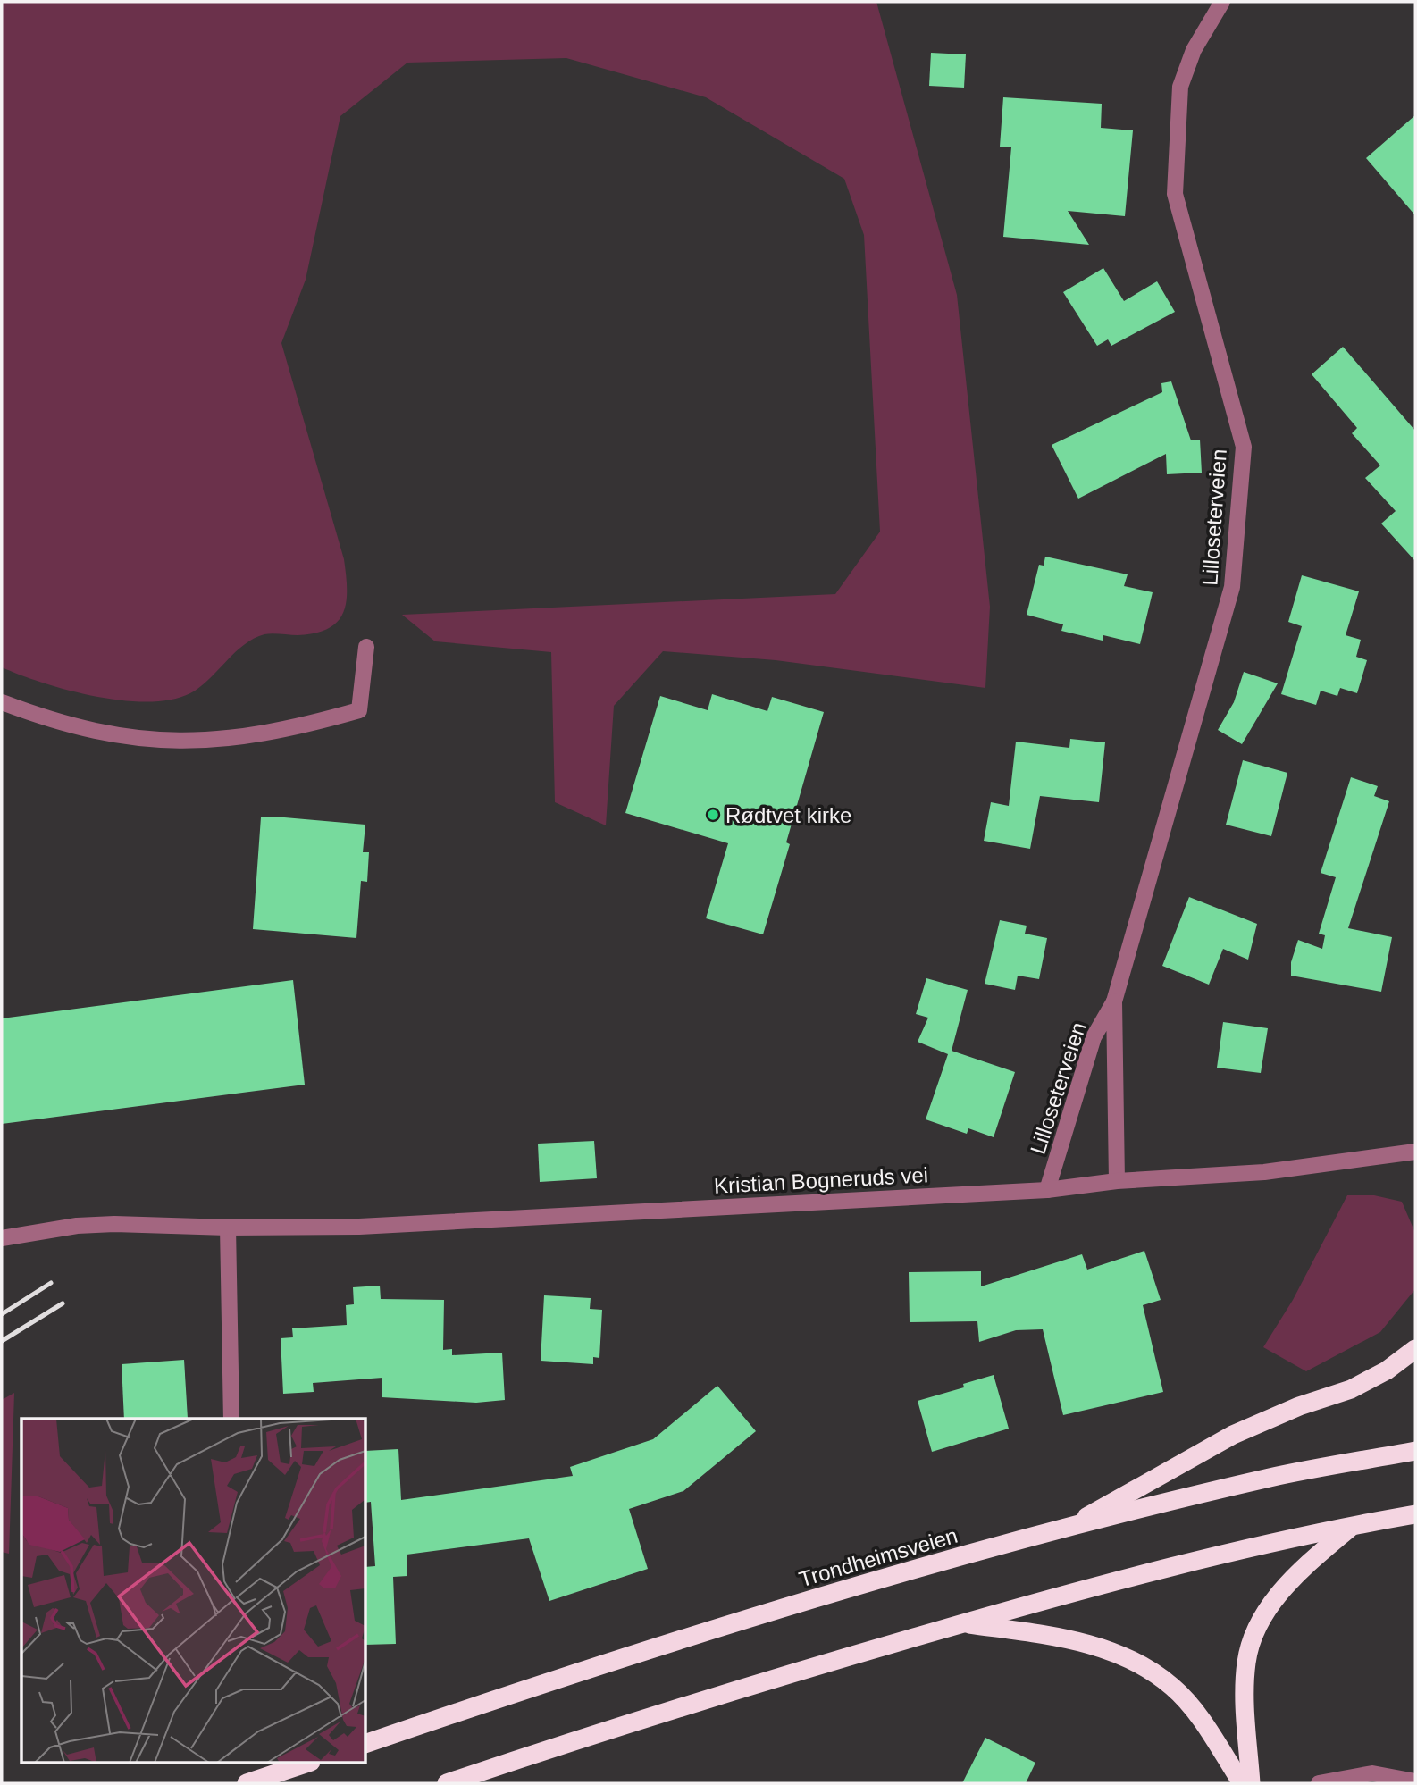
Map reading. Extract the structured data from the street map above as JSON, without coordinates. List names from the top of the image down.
{
  "streets": {
    "highway": ["Trondheimsveien"],
    "street": ["Lilloseterveien", "Kristian Bogneruds vei"]
  },
  "crossings": [
    ["Lilloseterveien", "Kristian Bogneruds vei"]
  ],
  "places": ["Rødtvet kirke"]
}
